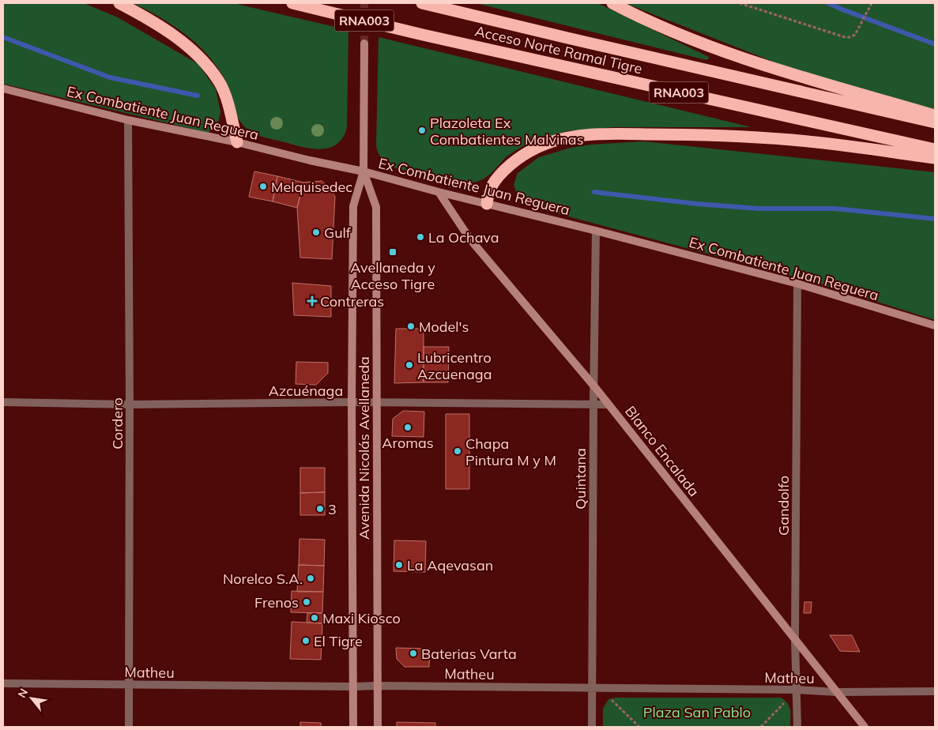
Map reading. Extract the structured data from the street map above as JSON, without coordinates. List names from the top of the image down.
{
  "streets": {
    "highway": ["RNA003", "Acceso Norte Ramal Tigre"],
    "street": [
      "Ex Combatiente Juan Reguera",
      "Azcuénaga",
      "Cordero",
      "Avenida Nicolás Avellaneda",
      "Blanco Encalada",
      "Quintana",
      "Gandolfo",
      "Matheu"
    ]
  },
  "crossings": [
    ["Ex Combatiente Juan Reguera", "Cordero"],
    ["Ex Combatiente Juan Reguera", "Avenida Nicolás Avellaneda"],
    ["Ex Combatiente Juan Reguera", "Blanco Encalada"],
    ["Ex Combatiente Juan Reguera", "Quintana"],
    ["Ex Combatiente Juan Reguera", "Gandolfo"],
    ["Azcuénaga", "Cordero"],
    ["Azcuénaga", "Avenida Nicolás Avellaneda"],
    ["Azcuénaga", "Blanco Encalada"],
    ["Azcuénaga", "Quintana"],
    ["Cordero", "Matheu"],
    ["Avenida Nicolás Avellaneda", "Matheu"],
    ["Blanco Encalada", "Quintana"],
    ["Blanco Encalada", "Gandolfo"],
    ["Blanco Encalada", "Matheu"],
    ["Quintana", "Matheu"],
    ["Gandolfo", "Matheu"]
  ],
  "parks": ["Plaza San Pablo"],
  "places": {
    "other": [
      "Plazoleta Ex Combatientes Malvinas",
      "Melquisedec",
      "Gulf",
      "La Ochava",
      "Model's",
      "Lubricentro Azcuenaga",
      "Aromas",
      "Chapa Pintura M y M",
      "3",
      "La Aqevasan",
      "Norelco S.A.",
      "Frenos",
      "Maxi Kiosco",
      "El Tigre",
      "Baterias Varta"
    ],
    "transit": ["Avellaneda y Acceso Tigre"],
    "health": ["Contreras"]
  },
  "north": "top left"
}
